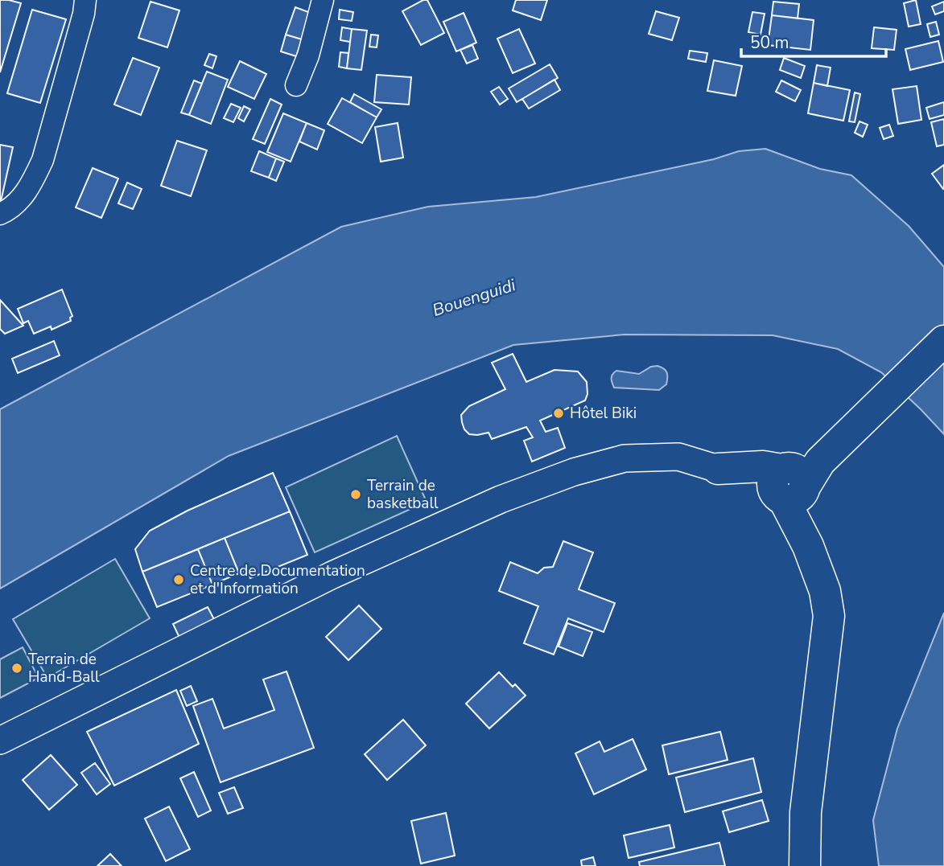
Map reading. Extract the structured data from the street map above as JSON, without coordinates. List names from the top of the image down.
{
  "water": ["Bouenguidi"],
  "places": [
    "Hôtel Biki",
    "Terrain de basketball",
    "Centre de Documentation et d'Information",
    "Terrain de Hand-Ball"
  ],
  "scale_bar": "50 m"
}
